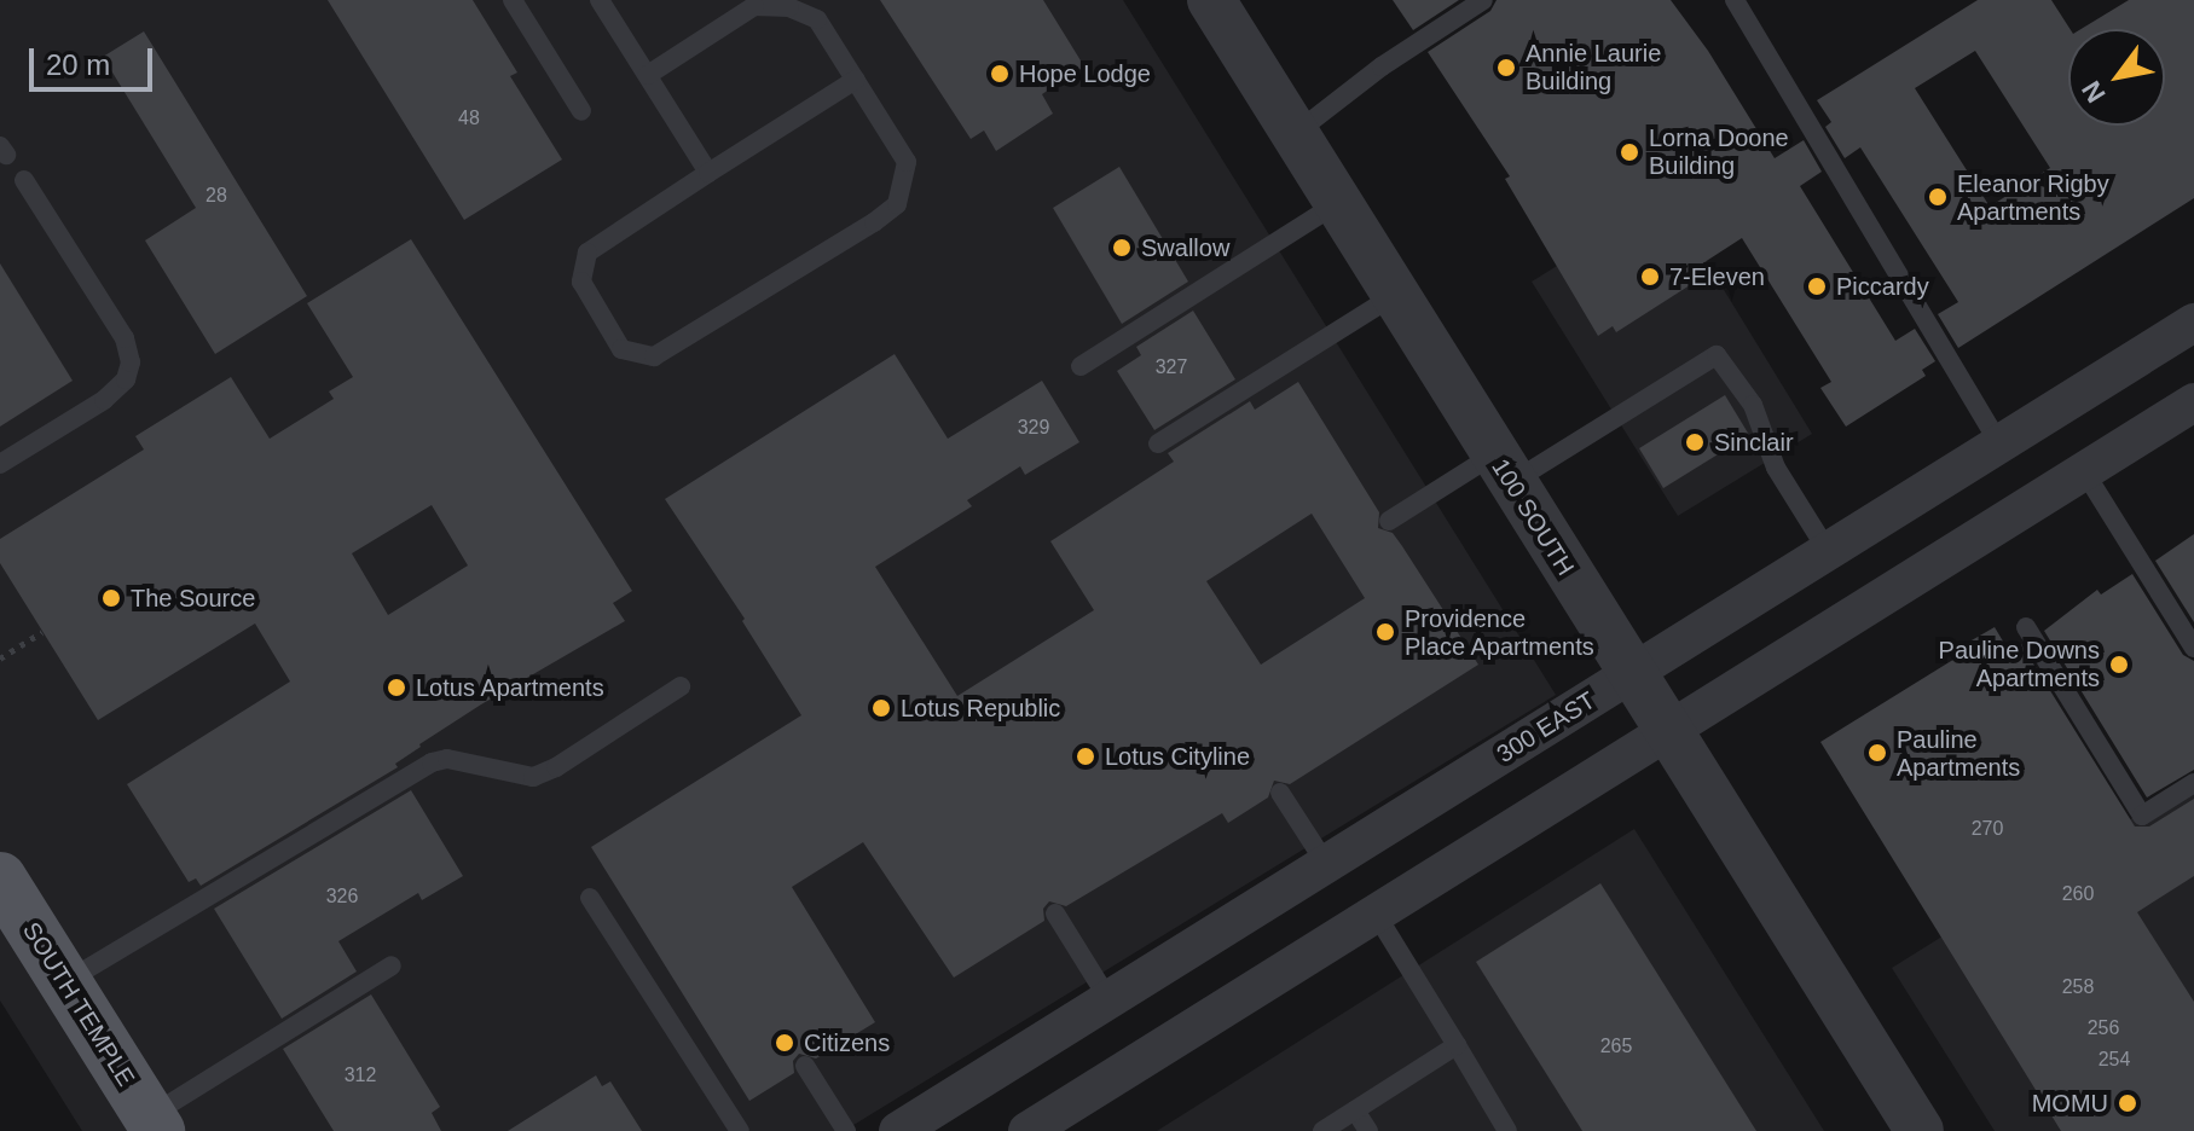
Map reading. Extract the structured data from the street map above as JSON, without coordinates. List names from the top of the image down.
{
  "streets": {
    "main road": ["SOUTH TEMPLE"],
    "street": ["100 SOUTH", "300 EAST"]
  },
  "crossings": [
    ["100 SOUTH", "300 EAST"]
  ],
  "places": [
    "Annie Laurie Building",
    "Hope Lodge",
    "Lorna Doone Building",
    "Eleanor Rigby Apartments",
    "Swallow",
    "7-Eleven",
    "Piccardy",
    "Sinclair",
    "The Source",
    "Providence Place Apartments",
    "Pauline Downs Apartments",
    "Lotus Apartments",
    "Lotus Republic",
    "Pauline Apartments",
    "Lotus Cityline",
    "Citizens",
    "MOMU"
  ],
  "house_numbers": [
    "48",
    "28",
    "327",
    "329",
    "270",
    "260",
    "326",
    "258",
    "256",
    "265",
    "254",
    "312"
  ],
  "scale_bar": "20 m",
  "north": "bottom left"
}
